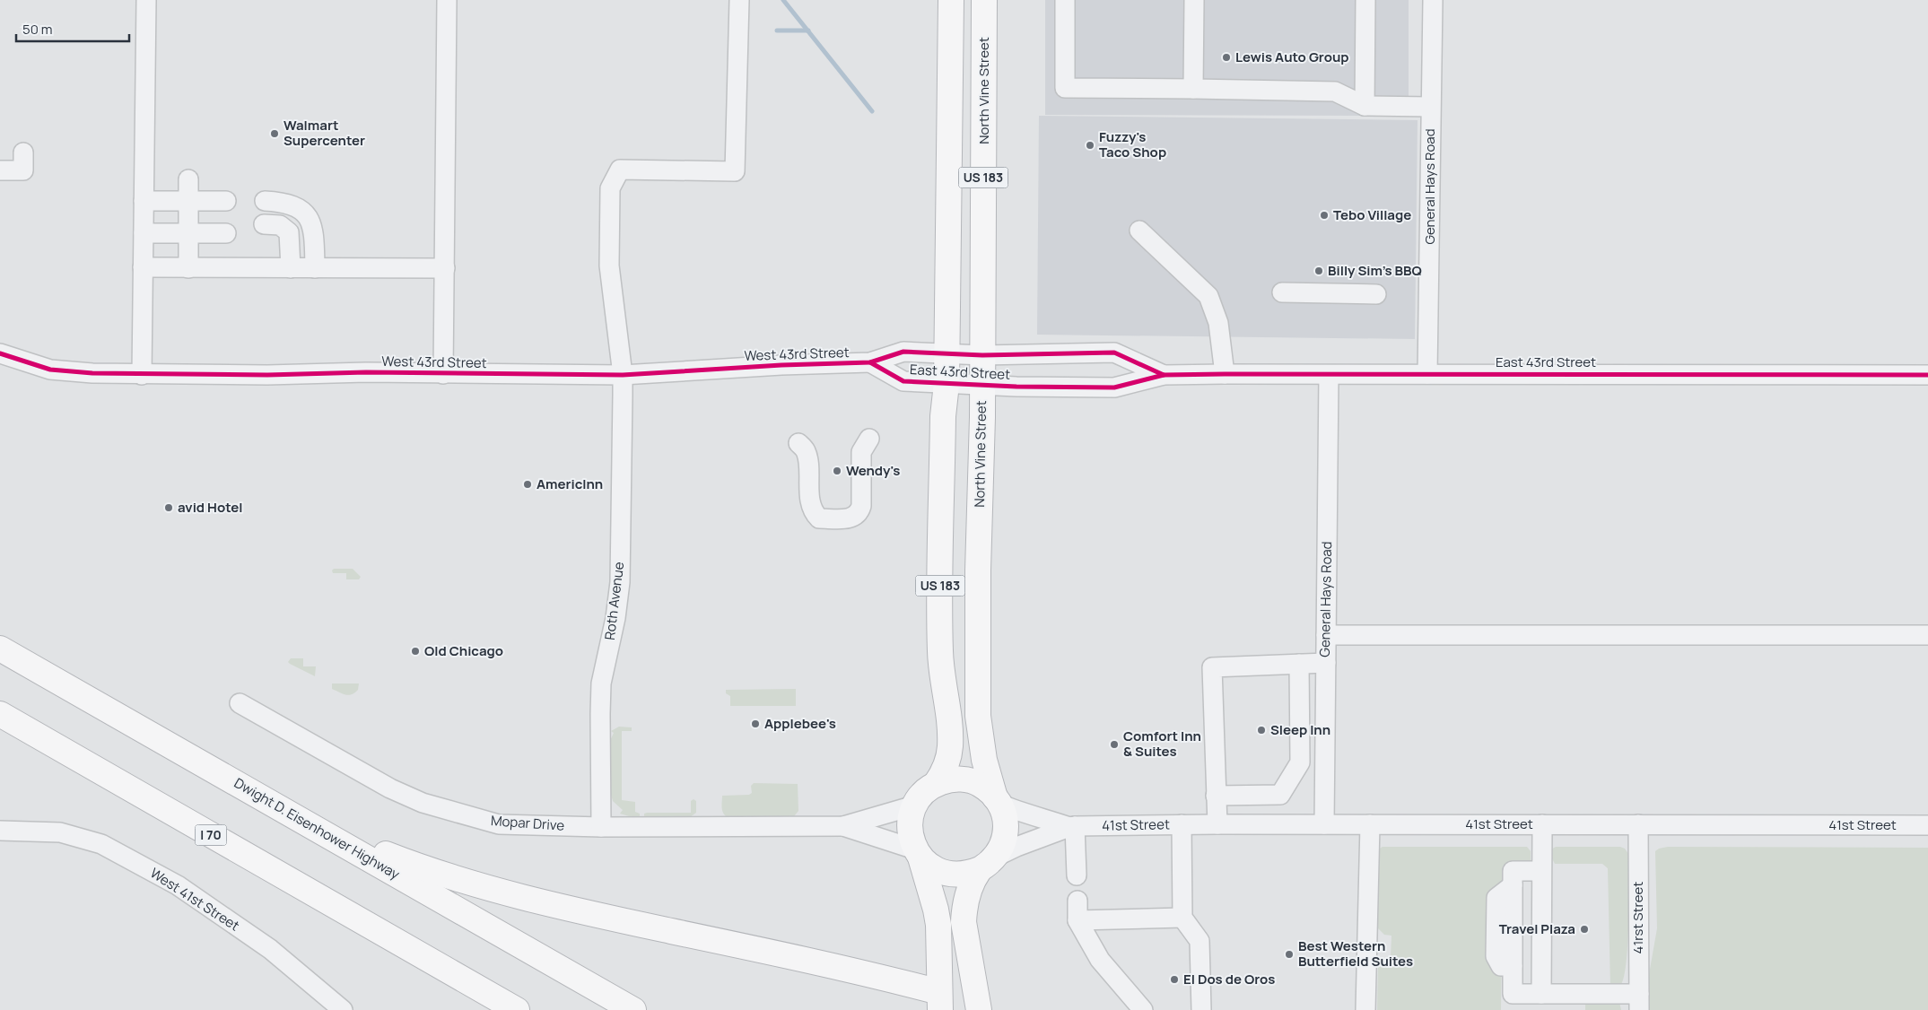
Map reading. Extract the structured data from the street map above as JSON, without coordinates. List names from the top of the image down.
{
  "streets": {
    "highway": [
      "North Vine Street",
      "US 183",
      "Dwight D. Eisenhower Highway",
      "I 70"
    ],
    "street": [
      "General Hays Road",
      "West 43rd Street",
      "East 43rd Street",
      "Roth Avenue",
      "Mopar Drive",
      "41st Street",
      "West 41st Street",
      "41rst Street"
    ]
  },
  "crossings": [
    ["North Vine Street", "US 183"],
    ["North Vine Street", "East 43rd Street"],
    ["North Vine Street", "Mopar Drive"],
    ["North Vine Street", "41st Street"],
    ["US 183", "East 43rd Street"],
    ["US 183", "Mopar Drive"],
    ["US 183", "41st Street"],
    ["General Hays Road", "East 43rd Street"],
    ["General Hays Road", "41st Street"],
    ["West 43rd Street", "East 43rd Street"],
    ["West 43rd Street", "Roth Avenue"],
    ["Roth Avenue", "Mopar Drive"],
    ["Mopar Drive", "41st Street"],
    ["41st Street", "41rst Street"]
  ],
  "places": [
    "Lewis Auto Group",
    "Walmart Supercenter",
    "Fuzzy's Taco Shop",
    "Tebo Village",
    "Billy Sim's BBQ",
    "Wendy's",
    "AmericInn",
    "avid Hotel",
    "Old Chicago",
    "Applebee's",
    "Sleep Inn",
    "Comfort Inn & Suites",
    "Travel Plaza",
    "Best Western Butterfield Suites",
    "El Dos de Oros"
  ],
  "scale_bar": "50 m"
}
